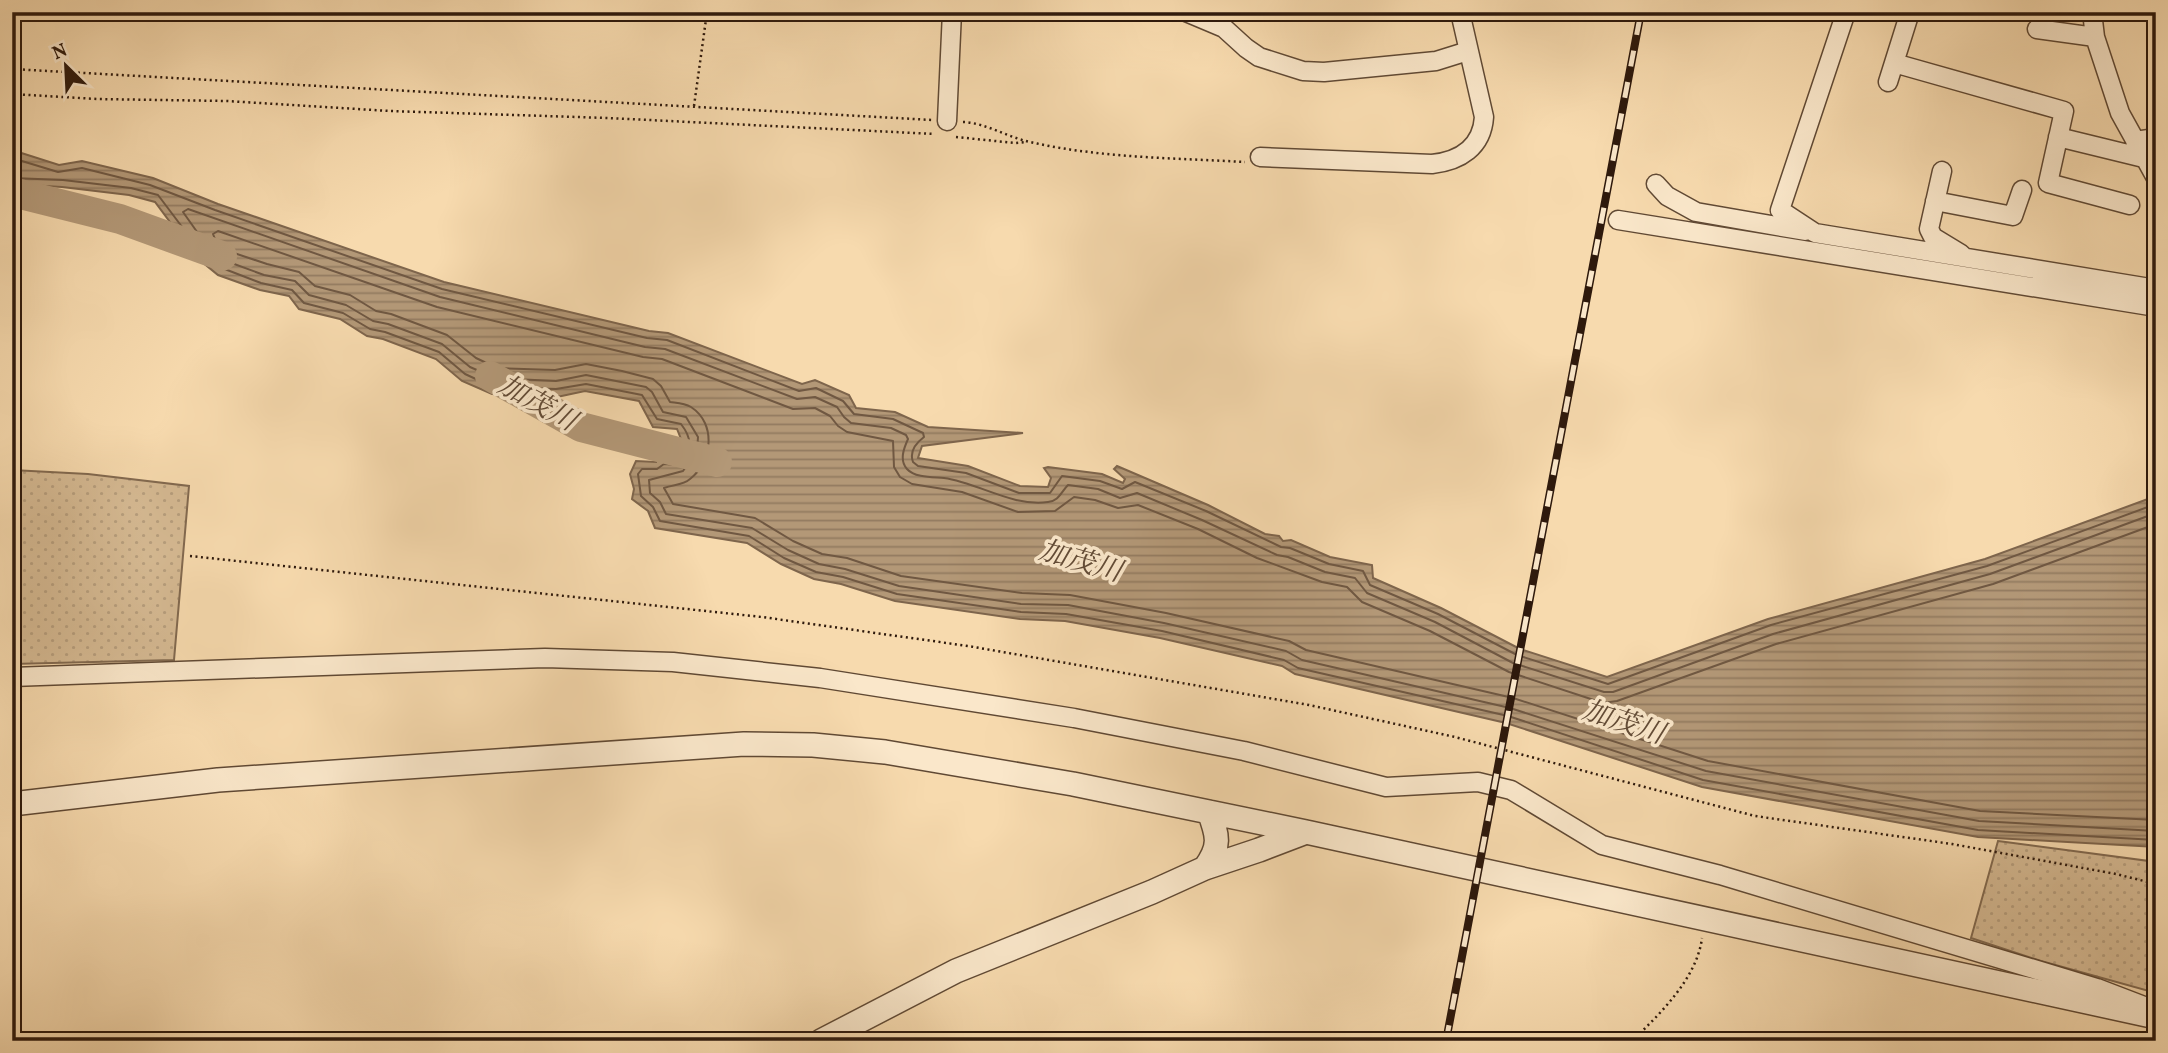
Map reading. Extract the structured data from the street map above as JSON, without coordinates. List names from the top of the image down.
{
  "water": ["加茂川"],
  "north": "top left"
}
